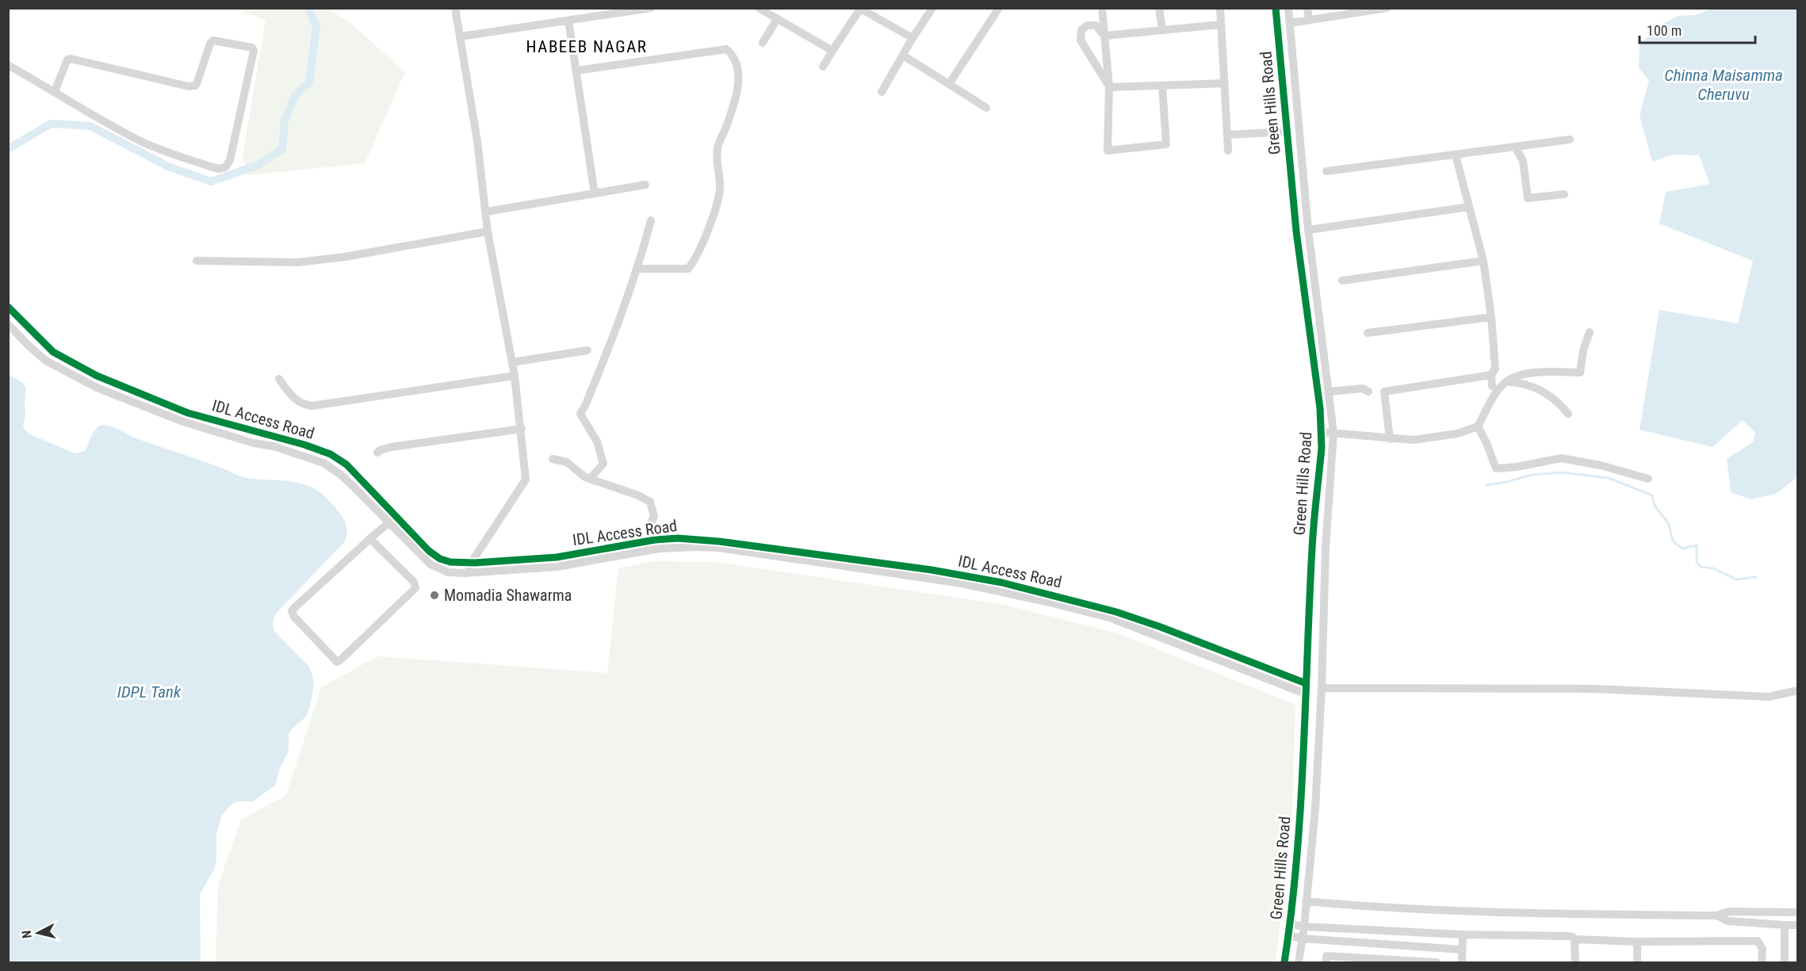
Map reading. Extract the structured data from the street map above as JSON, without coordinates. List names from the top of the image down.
{
  "streets": {
    "street": ["Green Hills Road", "IDL Access Road"]
  },
  "crossings": [
    ["Green Hills Road", "IDL Access Road"]
  ],
  "districts": ["HABEEB NAGAR"],
  "water": ["Chinna Maisamma Cheruvu", "IDPL Tank"],
  "places": ["Momadia Shawarma"],
  "scale_bar": "100 m",
  "north": "left"
}
